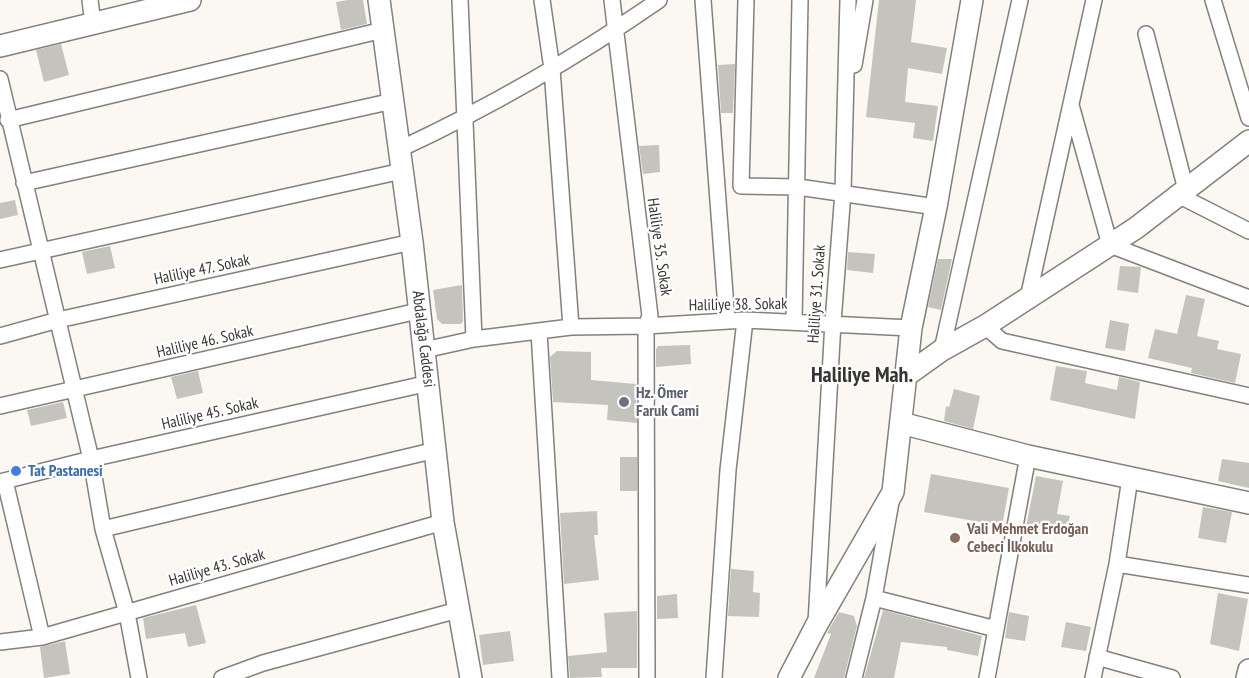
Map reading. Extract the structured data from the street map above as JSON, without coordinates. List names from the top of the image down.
{
  "streets": {
    "street": [
      "Haliliye 35. Sokak",
      "Haliliye 47. Sokak",
      "Haliliye 31. Sokak",
      "Haliliye 38. Sokak",
      "Abdalağa Caddesi",
      "Haliliye 46. Sokak",
      "Haliliye 45. Sokak",
      "Haliliye 43. Sokak"
    ]
  },
  "crossings": [
    ["Haliliye 35. Sokak", "Haliliye 38. Sokak"],
    ["Haliliye 47. Sokak", "Abdalağa Caddesi"],
    ["Haliliye 31. Sokak", "Haliliye 38. Sokak"],
    ["Haliliye 38. Sokak", "Abdalağa Caddesi"],
    ["Abdalağa Caddesi", "Haliliye 46. Sokak"],
    ["Abdalağa Caddesi", "Haliliye 45. Sokak"],
    ["Abdalağa Caddesi", "Haliliye 43. Sokak"]
  ],
  "districts": ["Haliliye Mah."],
  "places": ["Hz. Ömer Faruk Cami", "Tat Pastanesi", "Vali Mehmet Erdoğan Cebeci İlkokulu"]
}
